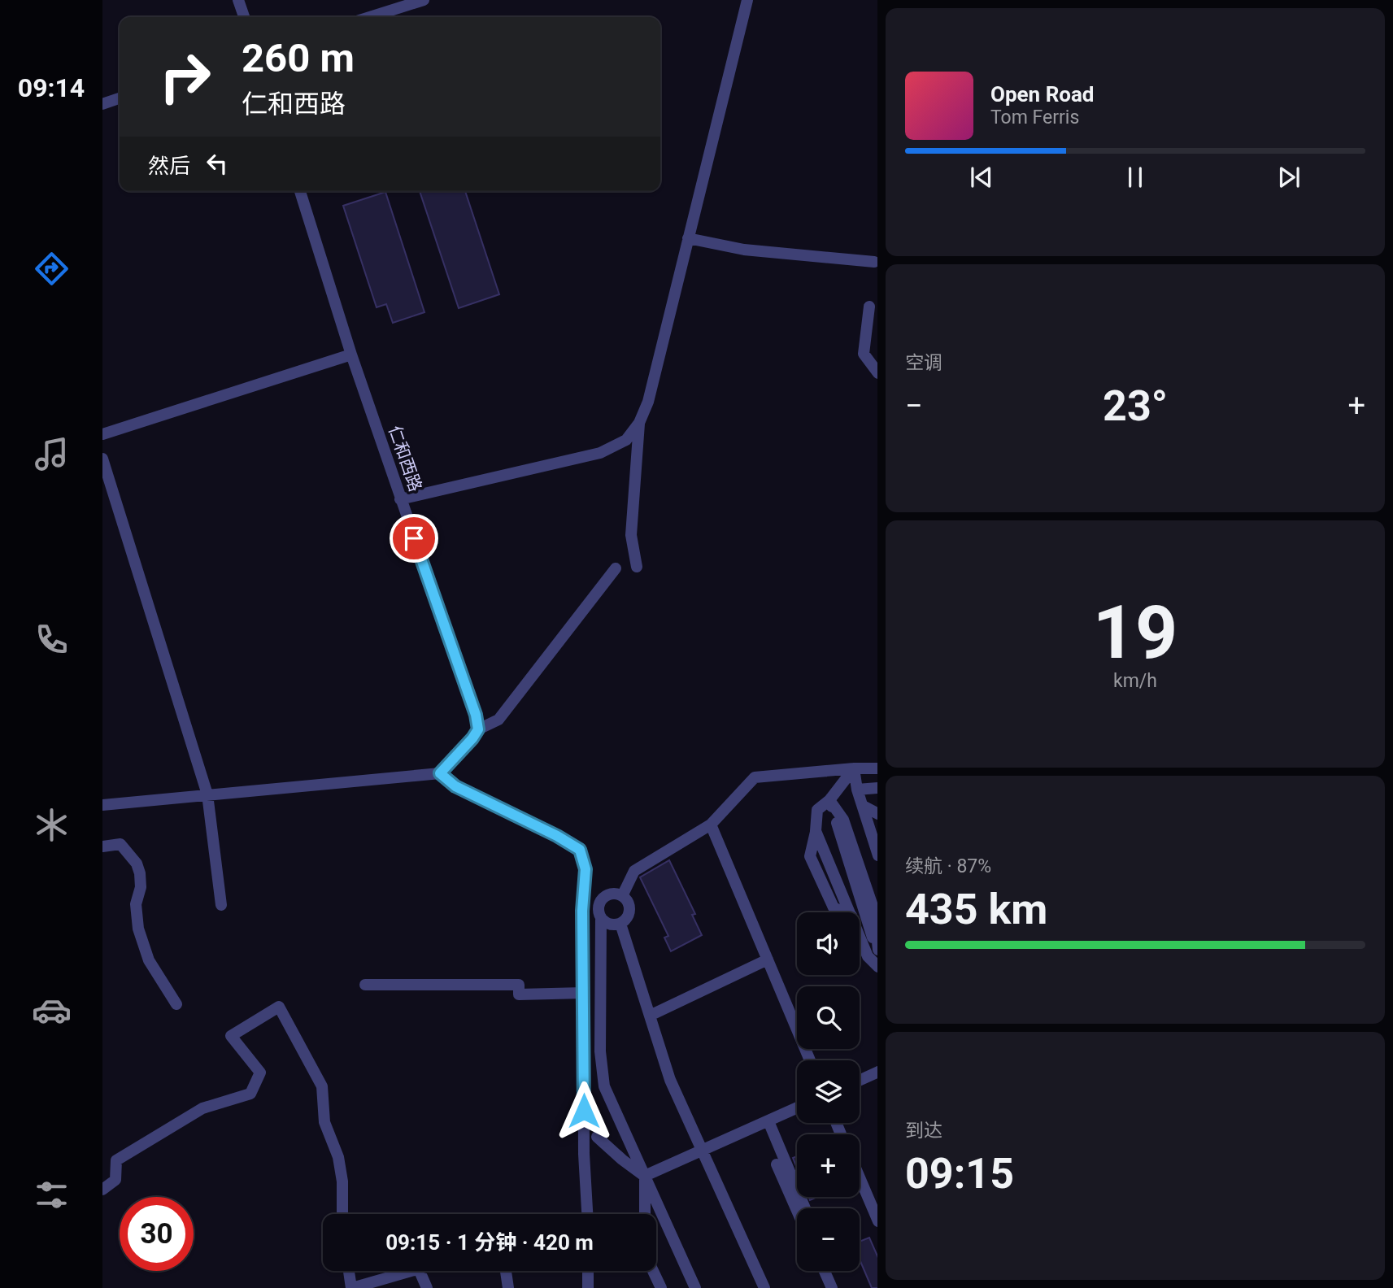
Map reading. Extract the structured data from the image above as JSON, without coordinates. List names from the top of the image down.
{
  "streets": {
    "street": ["仁和西路"]
  },
  "page": {
    "tabs": "09:14",
    "turn": ["260 m", "仁和西路"],
    "song": ["Open Road", "Tom Ferris"],
    "then": "然后",
    "tile": [
      "空调",
      ["19", "km/h"],
      ["续航 · 87%", "435 km"],
      ["到达", "09:15"]
    ],
    "heat": ["−", "23°", "+"],
    "map_buttons": ["+", "−"],
    "limit": "30",
    "trip": "09:15 · 1 分钟 · 420 m"
  }
}
